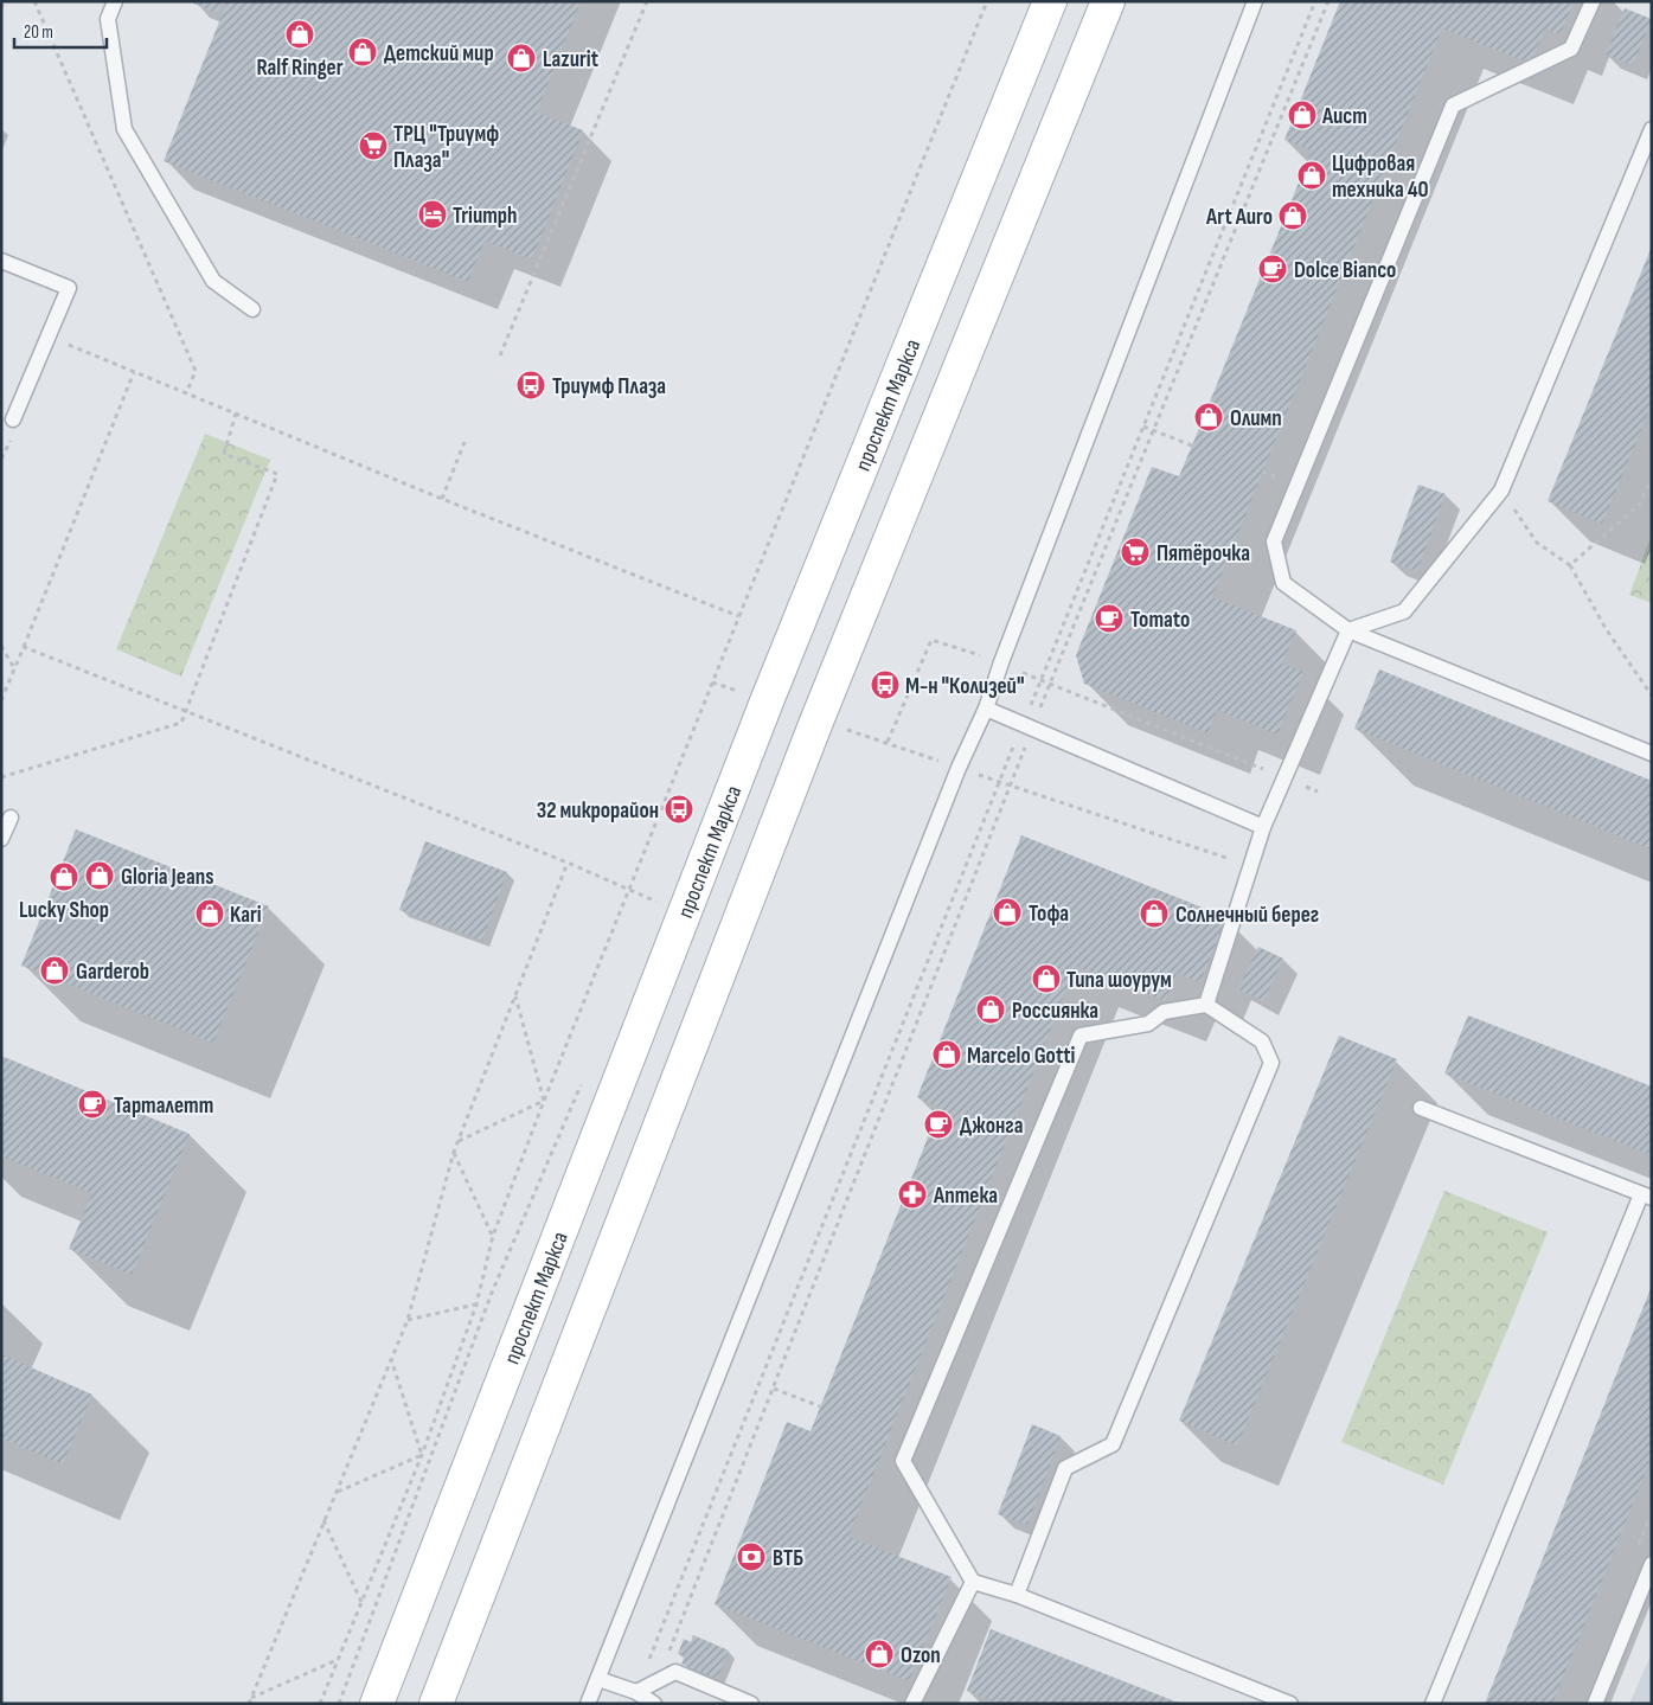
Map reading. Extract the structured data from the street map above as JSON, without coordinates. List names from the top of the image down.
{
  "streets": {
    "main road": ["проспект Маркса"]
  },
  "places": {
    "shop": [
      "Ralf Ringer",
      "Детский мир",
      "Lazurit",
      "Аист",
      "Цифровая техника 40",
      "Art Auro",
      "Олимп",
      "Gloria Jeans",
      "Lucky Shop",
      "Тофа",
      "Kari",
      "Солнечный берег",
      "Garderob",
      "Типа шоурум",
      "Россиянка",
      "Marcelo Gotti",
      "Ozon"
    ],
    "supermarket": ["ТРЦ \"Триумф Плаза\"", "Пятёрочка"],
    "hotel": ["Triumph"],
    "cafe": [
      "Dolce Bianco",
      "Tomato",
      "Тарталетт",
      "Джонга"
    ],
    "bus stop": ["Триумф Плаза", "М-н \"Колизей\"", "32 микрорайон"],
    "pharmacy": ["Аптека"],
    "bank": ["ВТБ"]
  },
  "scale_bar": "20 m"
}
